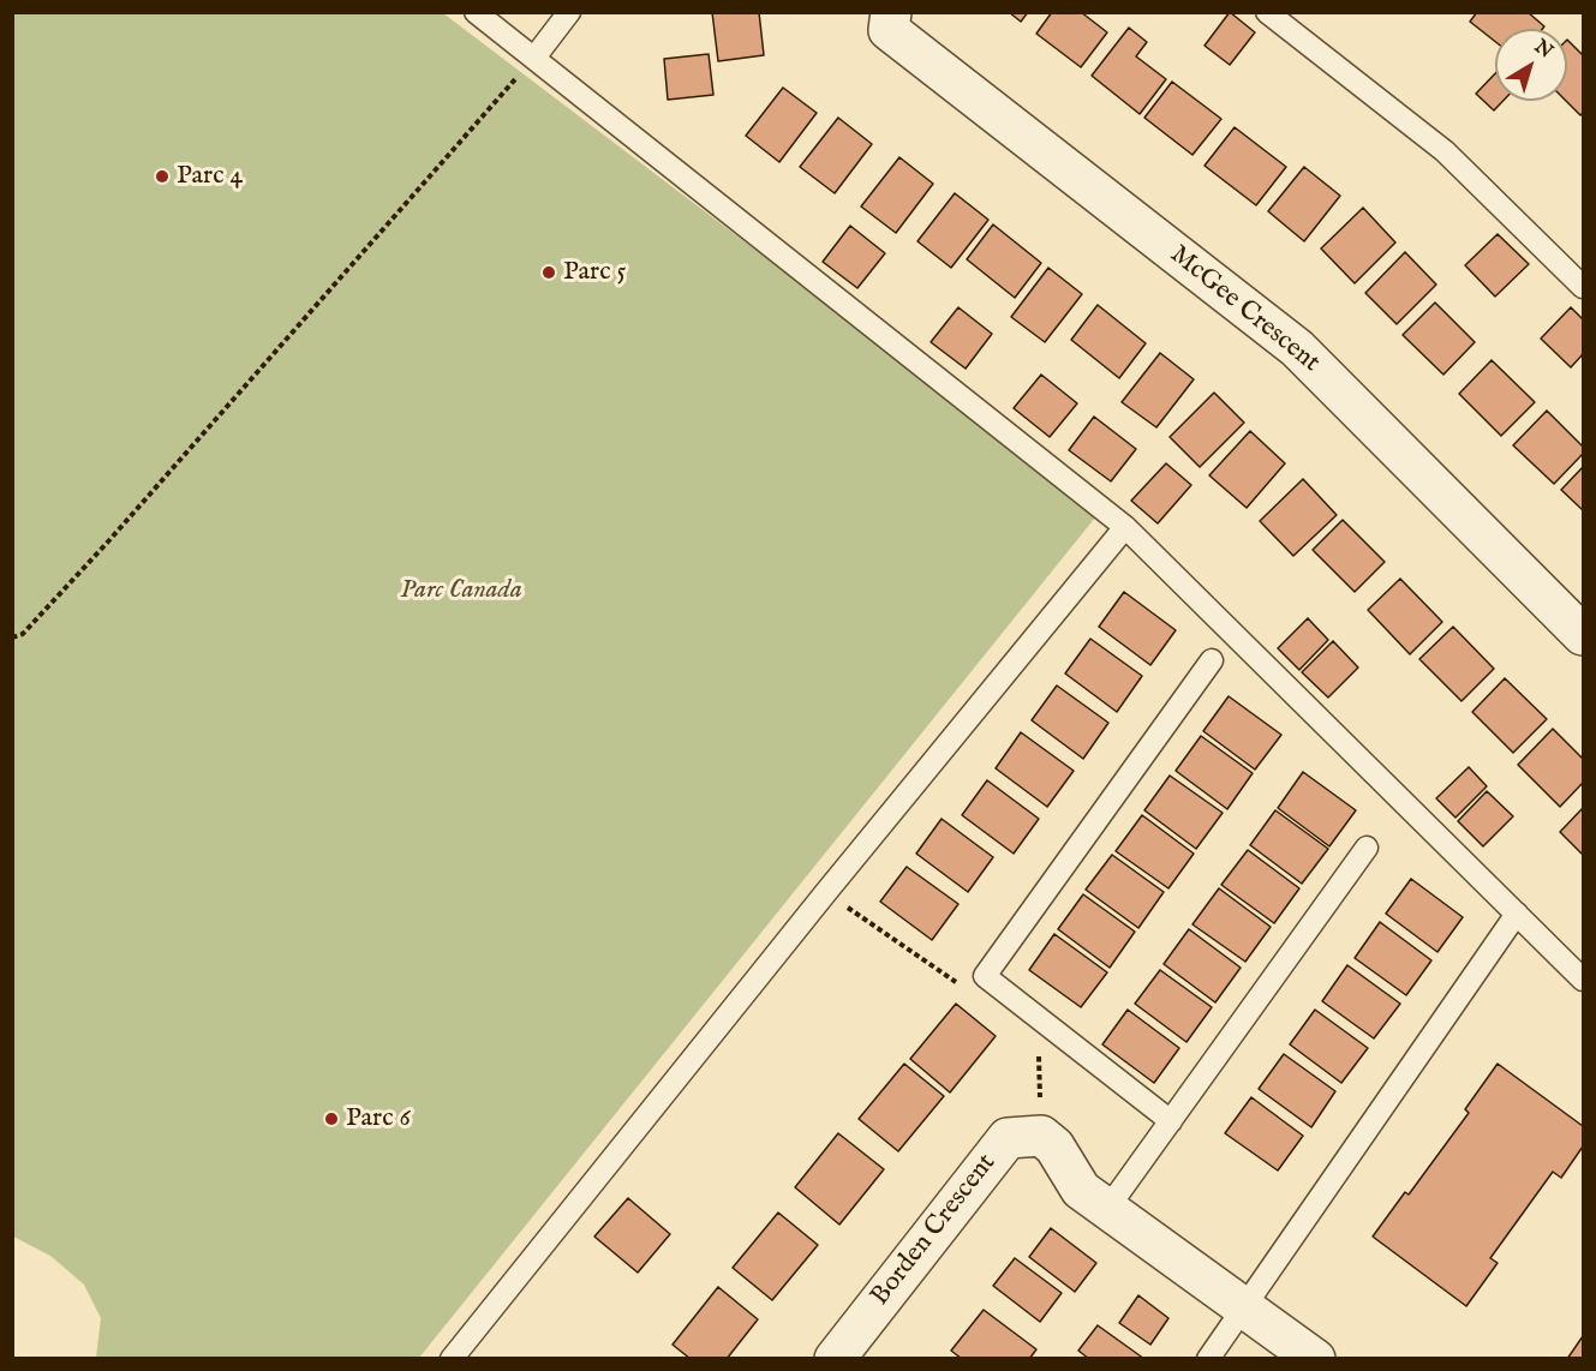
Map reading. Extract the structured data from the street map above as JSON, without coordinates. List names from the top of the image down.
{
  "streets": {
    "street": ["McGee Crescent", "Borden Crescent"]
  },
  "parks": ["Parc Canada"],
  "places": ["Parc 4", "Parc 5", "Parc 6"],
  "north": "top right"
}
